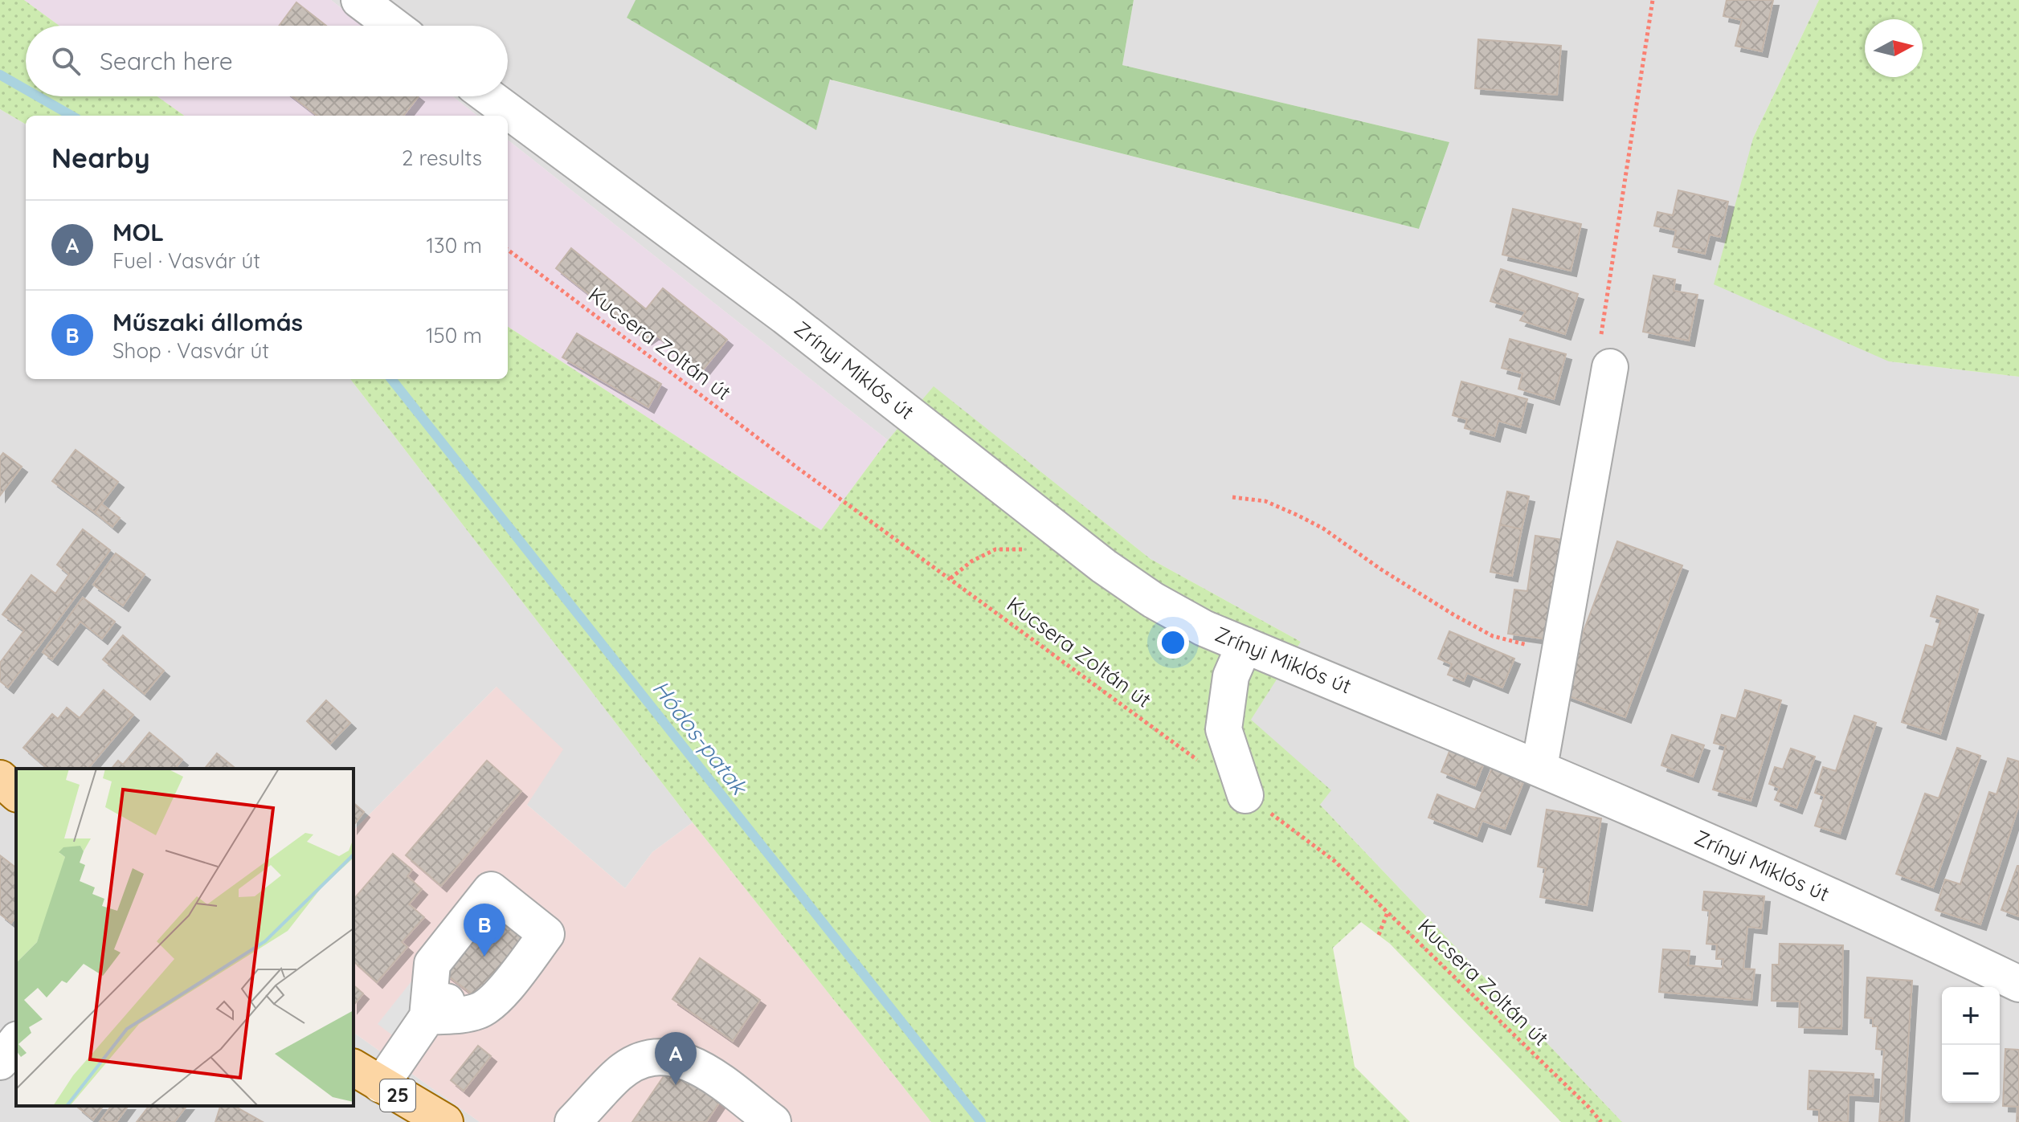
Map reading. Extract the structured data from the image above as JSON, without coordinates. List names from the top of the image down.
{
  "streets": {
    "main road": ["25"],
    "street": ["Zrínyi Miklós út"],
    "path": ["Kucsera Zoltán út"]
  },
  "water": ["Hódos-patak"],
  "north": "right",
  "page": {
    "search": "Search here",
    "heading": ["Nearby", "2 results"],
    "list": [
      {
        "mark": "A",
        "name": "MOL",
        "note": "Fuel · Vasvár út",
        "value": "130 m"
      },
      {
        "mark": "B",
        "name": "Műszaki állomás",
        "note": "Shop · Vasvár út",
        "value": "150 m"
      }
    ],
    "pins": ["B", "A"],
    "map_buttons": ["+", "−"]
  }
}
